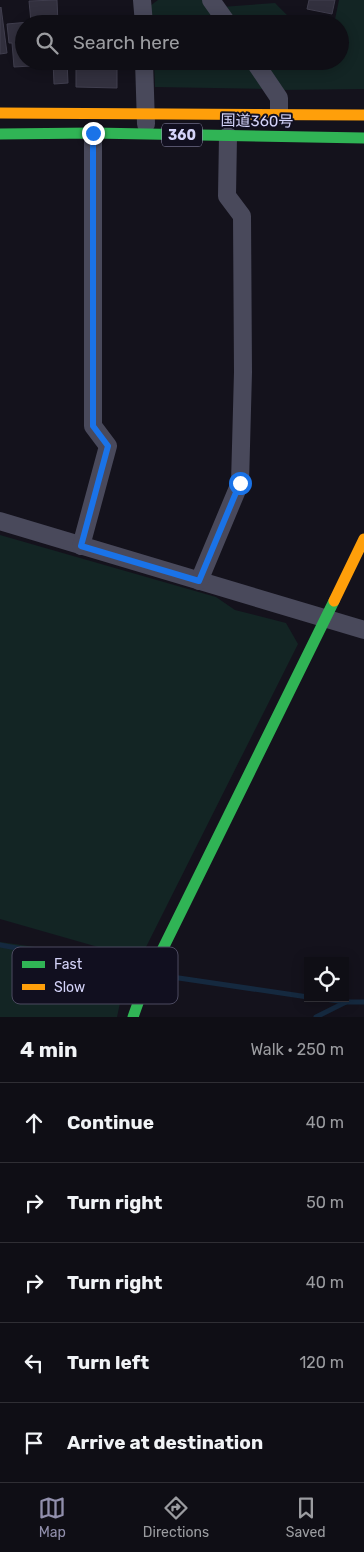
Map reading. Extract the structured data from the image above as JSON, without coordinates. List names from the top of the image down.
{
  "streets": {
    "main road": ["国道360号", "360"]
  },
  "legend": ["Fast", "Slow"],
  "page": {
    "search": "Search here",
    "heading": ["4 min", "Walk · 250 m"],
    "list": [
      ["Continue", "40 m"],
      ["Turn right", "50 m"],
      ["Turn right", "40 m"],
      ["Turn left", "120 m"],
      "Arrive at destination"
    ],
    "nav": ["Map", "Directions", "Saved"]
  }
}
